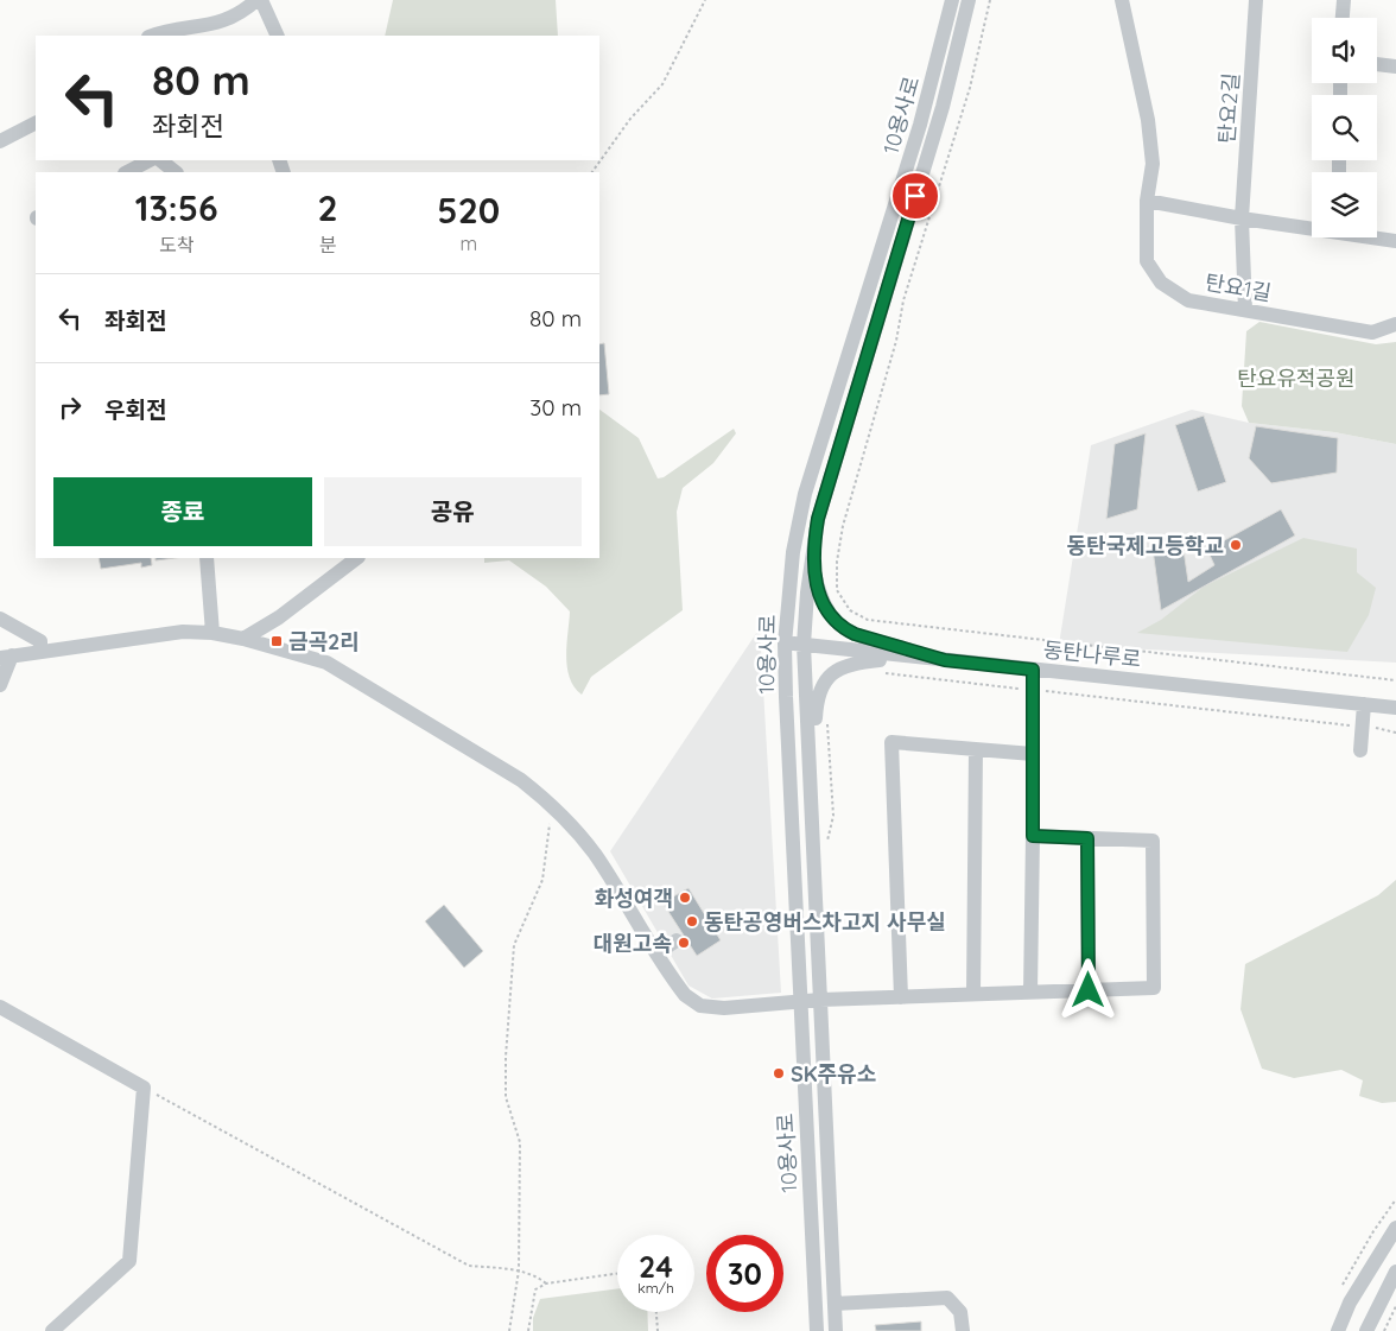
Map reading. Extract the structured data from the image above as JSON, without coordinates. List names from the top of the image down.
{
  "streets": {
    "street": [
      "탄요2길",
      "10용사로",
      "탄요1길",
      "동탄나루로"
    ]
  },
  "crossings": [
    ["탄요2길", "탄요1길"],
    ["10용사로", "동탄나루로"]
  ],
  "parks": ["탄요유적공원"],
  "places": {
    "other": [
      "동탄국제고등학교",
      "화성여객",
      "동탄공영버스차고지 사무실",
      "대원고속",
      "SK주유소"
    ],
    "transit": ["금곡2리"]
  },
  "page": {
    "turn": ["80 m", "좌회전"],
    "eta": [
      "13:56",
      "도착",
      "2",
      "분",
      "520",
      "m"
    ],
    "list": [
      {
        "name": "좌회전",
        "value": "80 m"
      },
      {
        "name": "우회전",
        "value": "30 m"
      }
    ],
    "buttons": ["종료", "공유"],
    "speed": "24 km/h",
    "limit": "30"
  }
}
